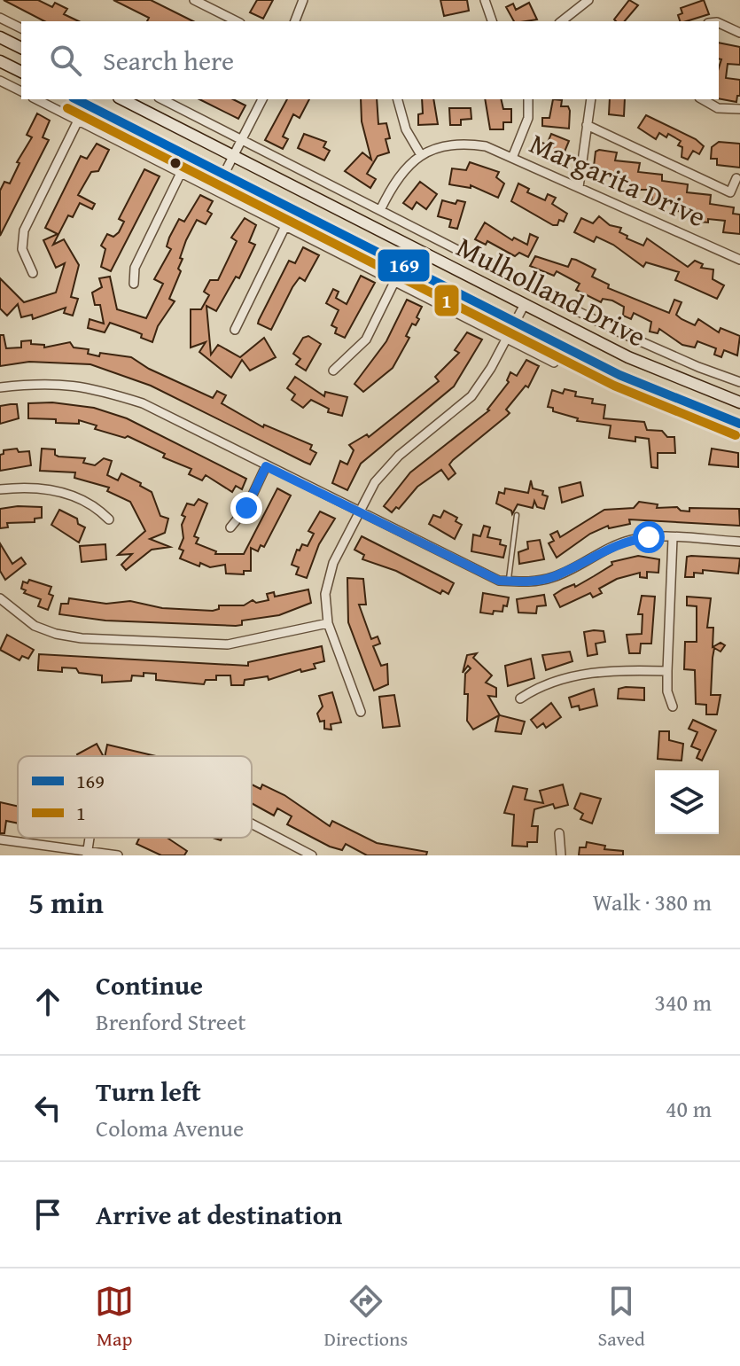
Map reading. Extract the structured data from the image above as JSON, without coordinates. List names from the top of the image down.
{
  "streets": {
    "main road": ["Mulholland Drive"],
    "street": ["Margarita Drive"]
  },
  "lines": ["transit line 169", "transit line 1"],
  "legend": ["169", "1"],
  "page": {
    "search": "Search here",
    "heading": ["5 min", "Walk · 380 m"],
    "list": [
      ["Continue", "Brenford Street", "340 m"],
      ["Turn left", "Coloma Avenue", "40 m"],
      "Arrive at destination"
    ],
    "nav": ["Map", "Directions", "Saved"]
  }
}
